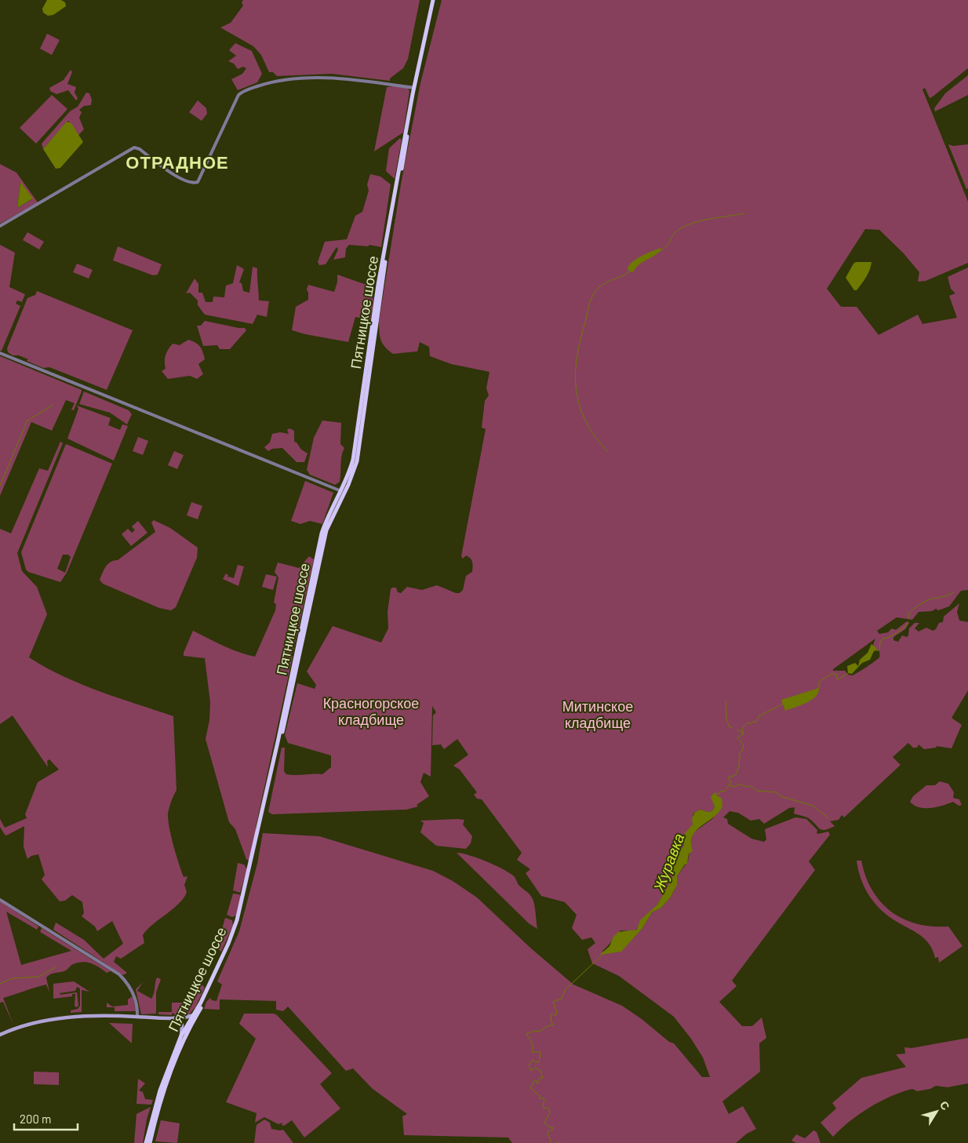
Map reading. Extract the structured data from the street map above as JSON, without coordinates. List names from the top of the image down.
{
  "streets": {
    "main road": ["Пятницкое шоссе"]
  },
  "districts": ["ОТРАДНОЕ"],
  "water": ["Журавка"],
  "parks": ["Красногорское кладбище", "Митинское кладбище"],
  "scale_bar": "200 m",
  "north": "top right"
}
